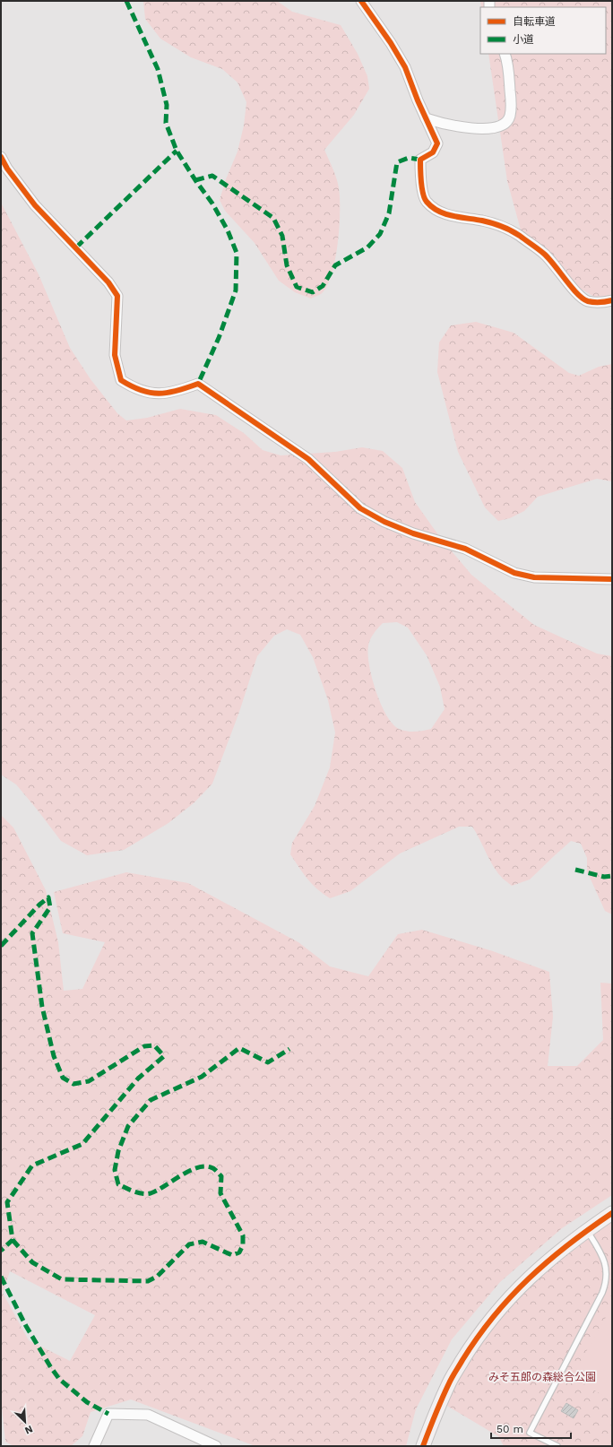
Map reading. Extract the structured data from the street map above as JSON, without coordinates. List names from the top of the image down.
{
  "parks": ["みそ五郎の森総合公園"],
  "legend": ["自転車道", "小道"],
  "scale_bar": "50 m",
  "north": "bottom right"
}
